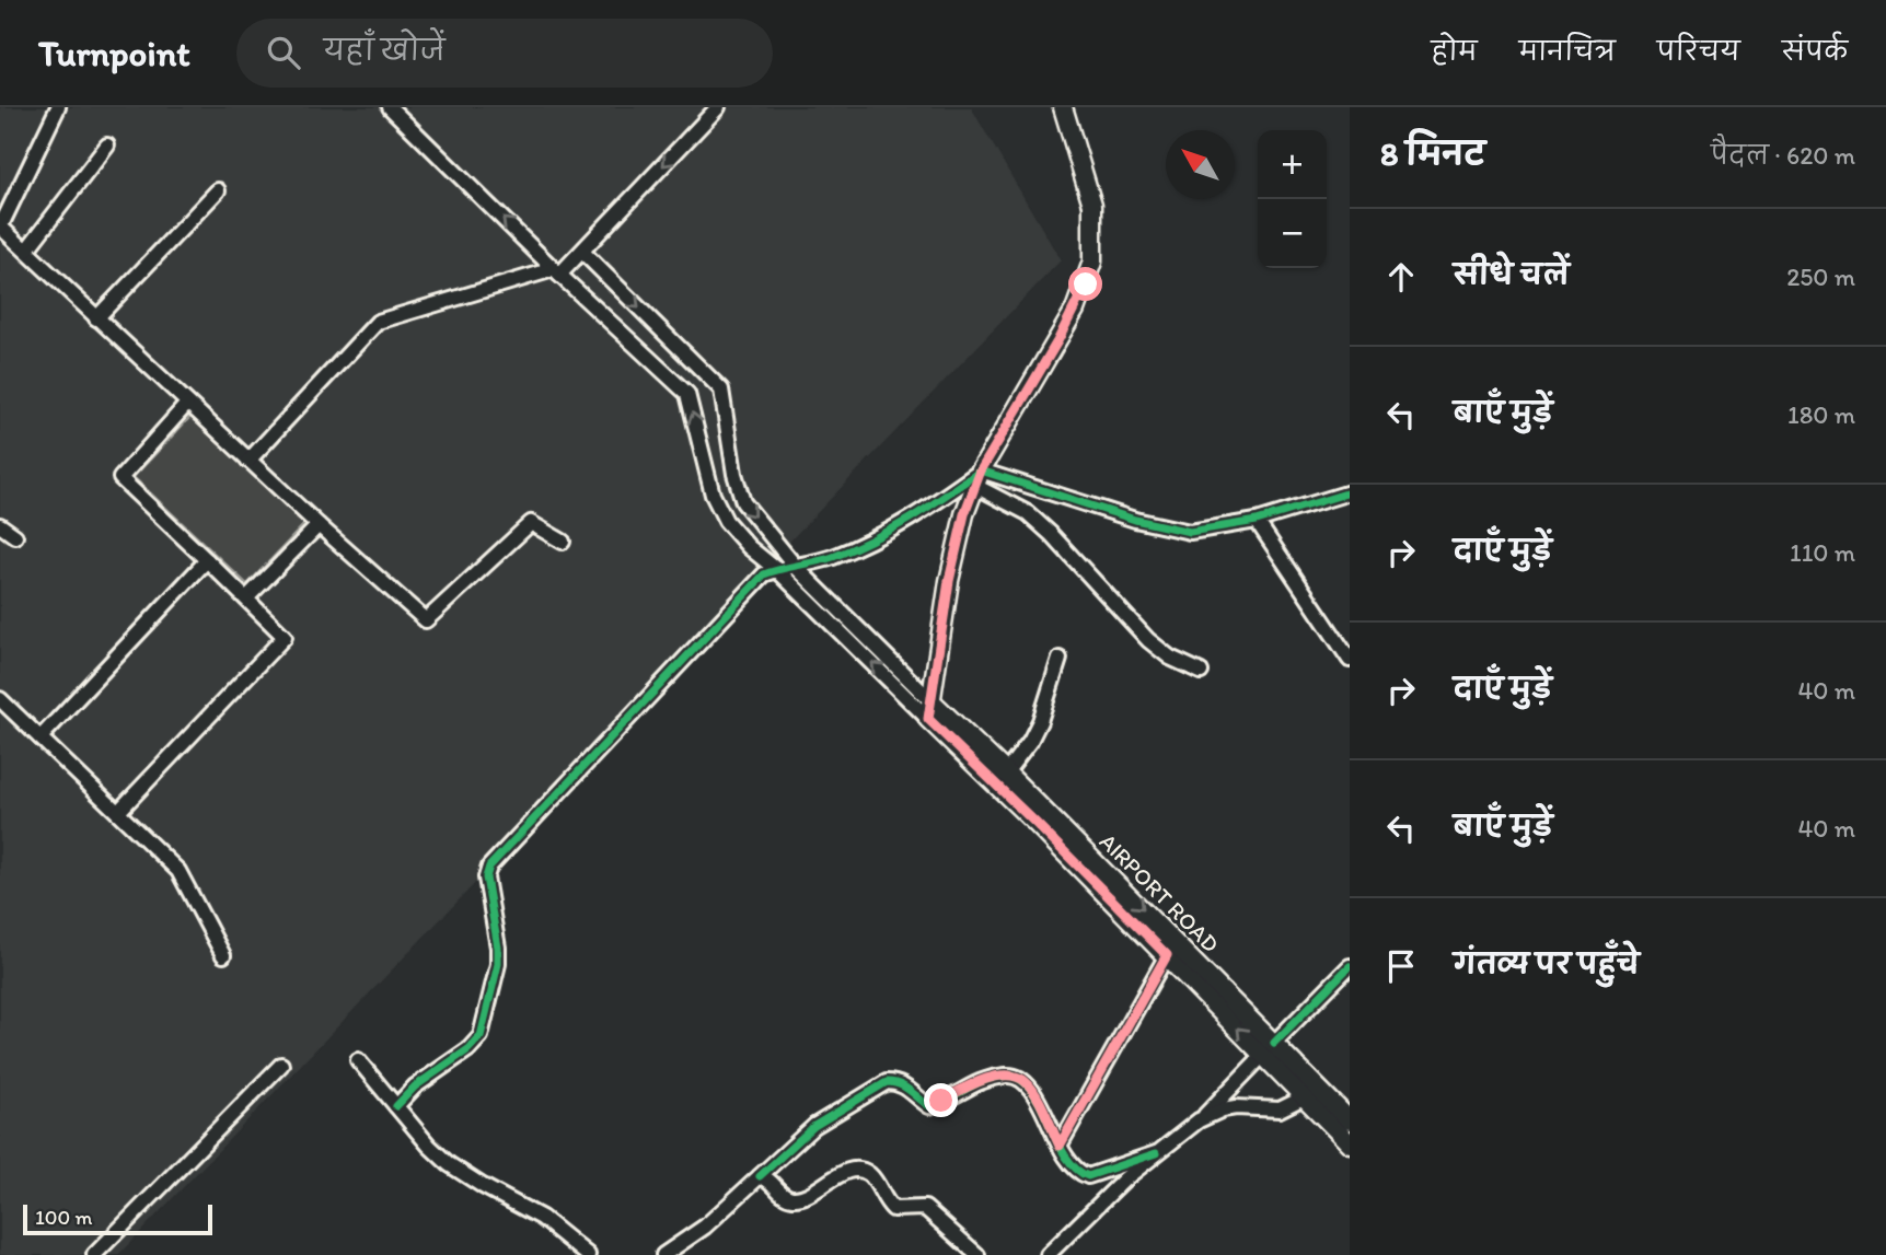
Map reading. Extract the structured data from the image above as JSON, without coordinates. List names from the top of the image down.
{
  "streets": {
    "main road": ["AIRPORT ROAD"]
  },
  "scale_bar": "100 m",
  "north": "top left",
  "page": {
    "header": "Turnpoint",
    "search": "यहाँ खोजें",
    "nav": [
      "होम",
      "मानचित्र",
      "परिचय",
      "संपर्क"
    ],
    "heading": ["8 मिनट", "पैदल · 620 m"],
    "map_buttons": ["+", "−"],
    "list": [
      ["सीधे चलें", "250 m"],
      ["बाएँ मुड़ें", "180 m"],
      ["दाएँ मुड़ें", "110 m"],
      ["दाएँ मुड़ें", "40 m"],
      ["बाएँ मुड़ें", "40 m"],
      "गंतव्य पर पहुँचे"
    ],
    "scale": "100 m"
  }
}
